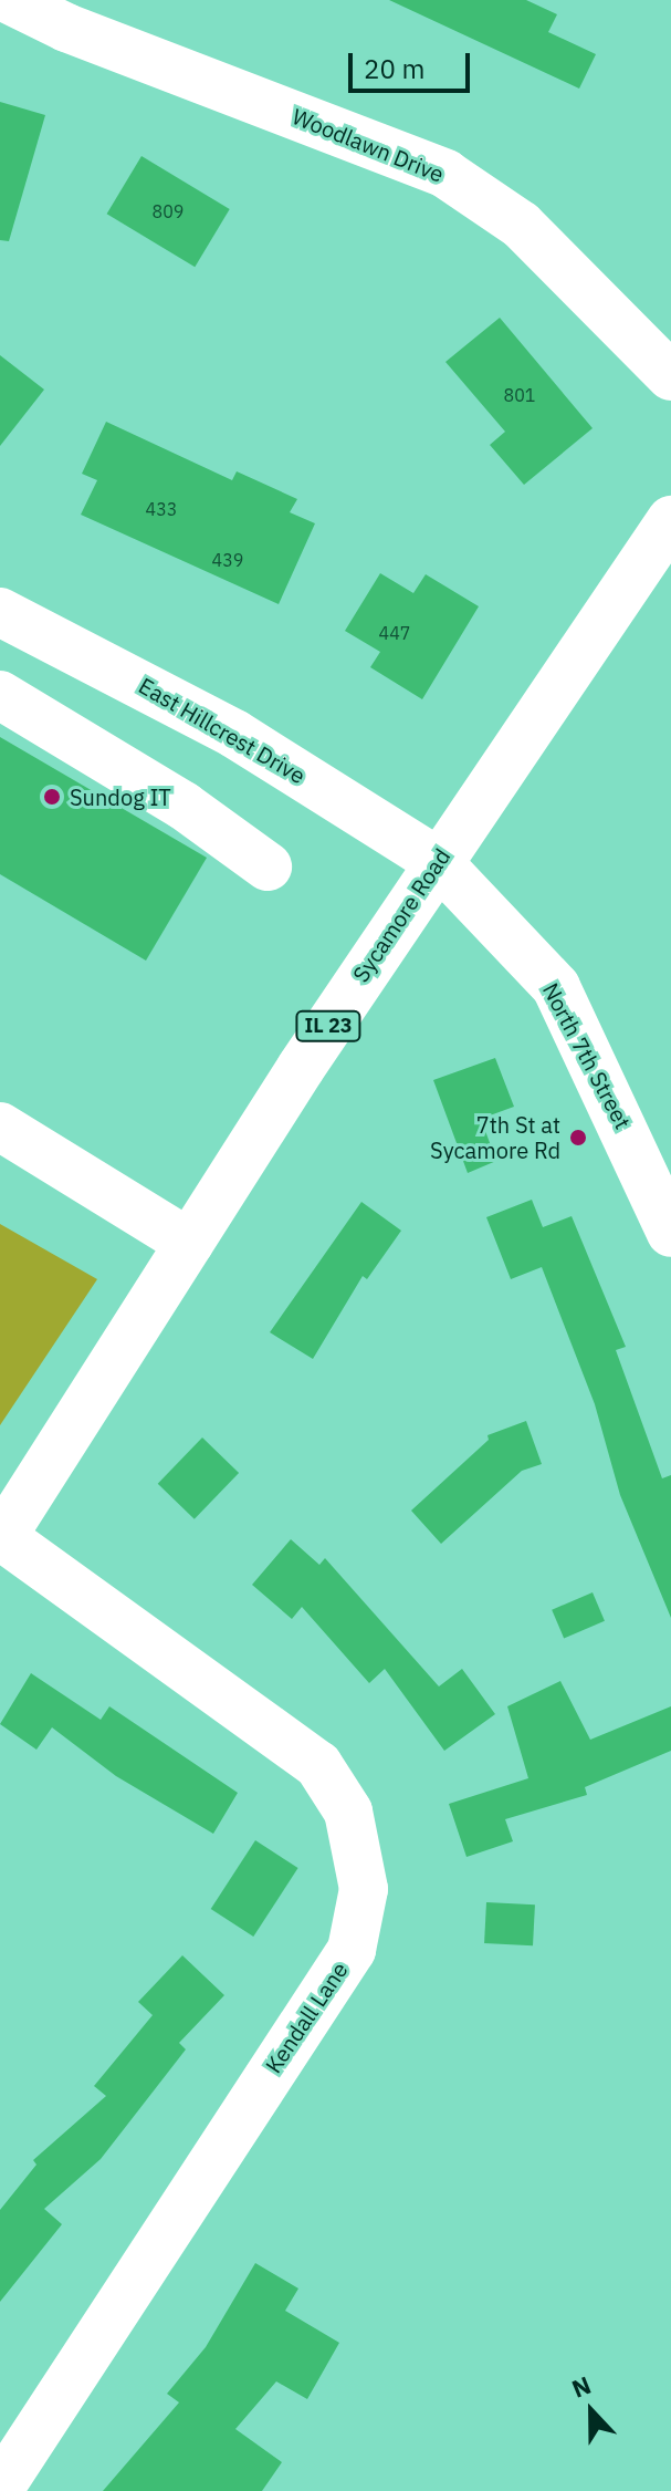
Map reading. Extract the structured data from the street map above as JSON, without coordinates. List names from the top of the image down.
{
  "streets": {
    "street": [
      "Woodlawn Drive",
      "East Hillcrest Drive",
      "Sycamore Road",
      "IL 23",
      "North 7th Street",
      "Kendall Lane"
    ]
  },
  "crossings": [
    ["East Hillcrest Drive", "Sycamore Road"],
    ["East Hillcrest Drive", "North 7th Street"],
    ["Sycamore Road", "North 7th Street"],
    ["Sycamore Road", "Kendall Lane"]
  ],
  "places": ["Sundog IT", "7th St at Sycamore Rd"],
  "house_numbers": [
    "809",
    "801",
    "433",
    "439",
    "447"
  ],
  "scale_bar": "20 m",
  "north": "top"
}
